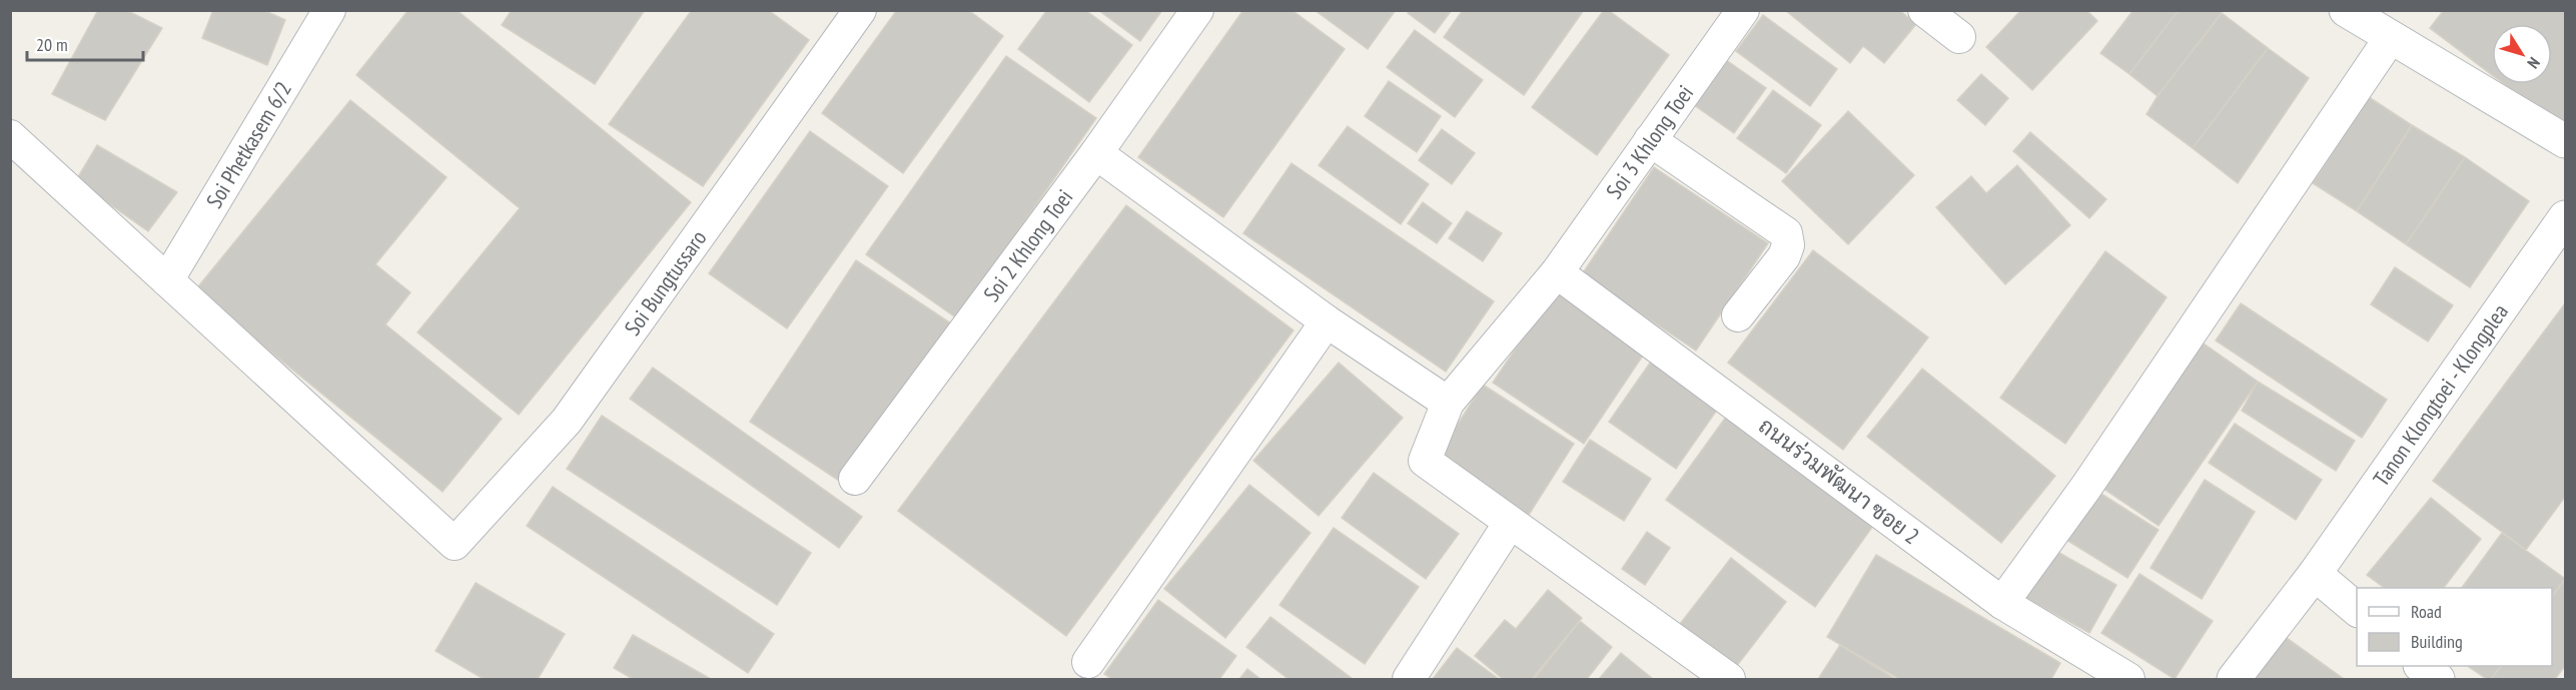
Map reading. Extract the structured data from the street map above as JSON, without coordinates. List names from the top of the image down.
{
  "streets": {
    "street": [
      "Soi 3 Khlong Toei",
      "Soi Phetkasem 6/2",
      "Soi 2 Khlong Toei",
      "Soi Bungtussaro",
      "Tanon Klongtoei - Klongplea",
      "ถนนร่วมพัฒนา ซอย 2"
    ]
  },
  "crossings": [
    ["Soi 3 Khlong Toei", "ถนนร่วมพัฒนา ซอย 2"],
    ["Soi Phetkasem 6/2", "Soi Bungtussaro"]
  ],
  "legend": ["Road", "Building"],
  "scale_bar": "20 m",
  "north": "bottom right"
}
